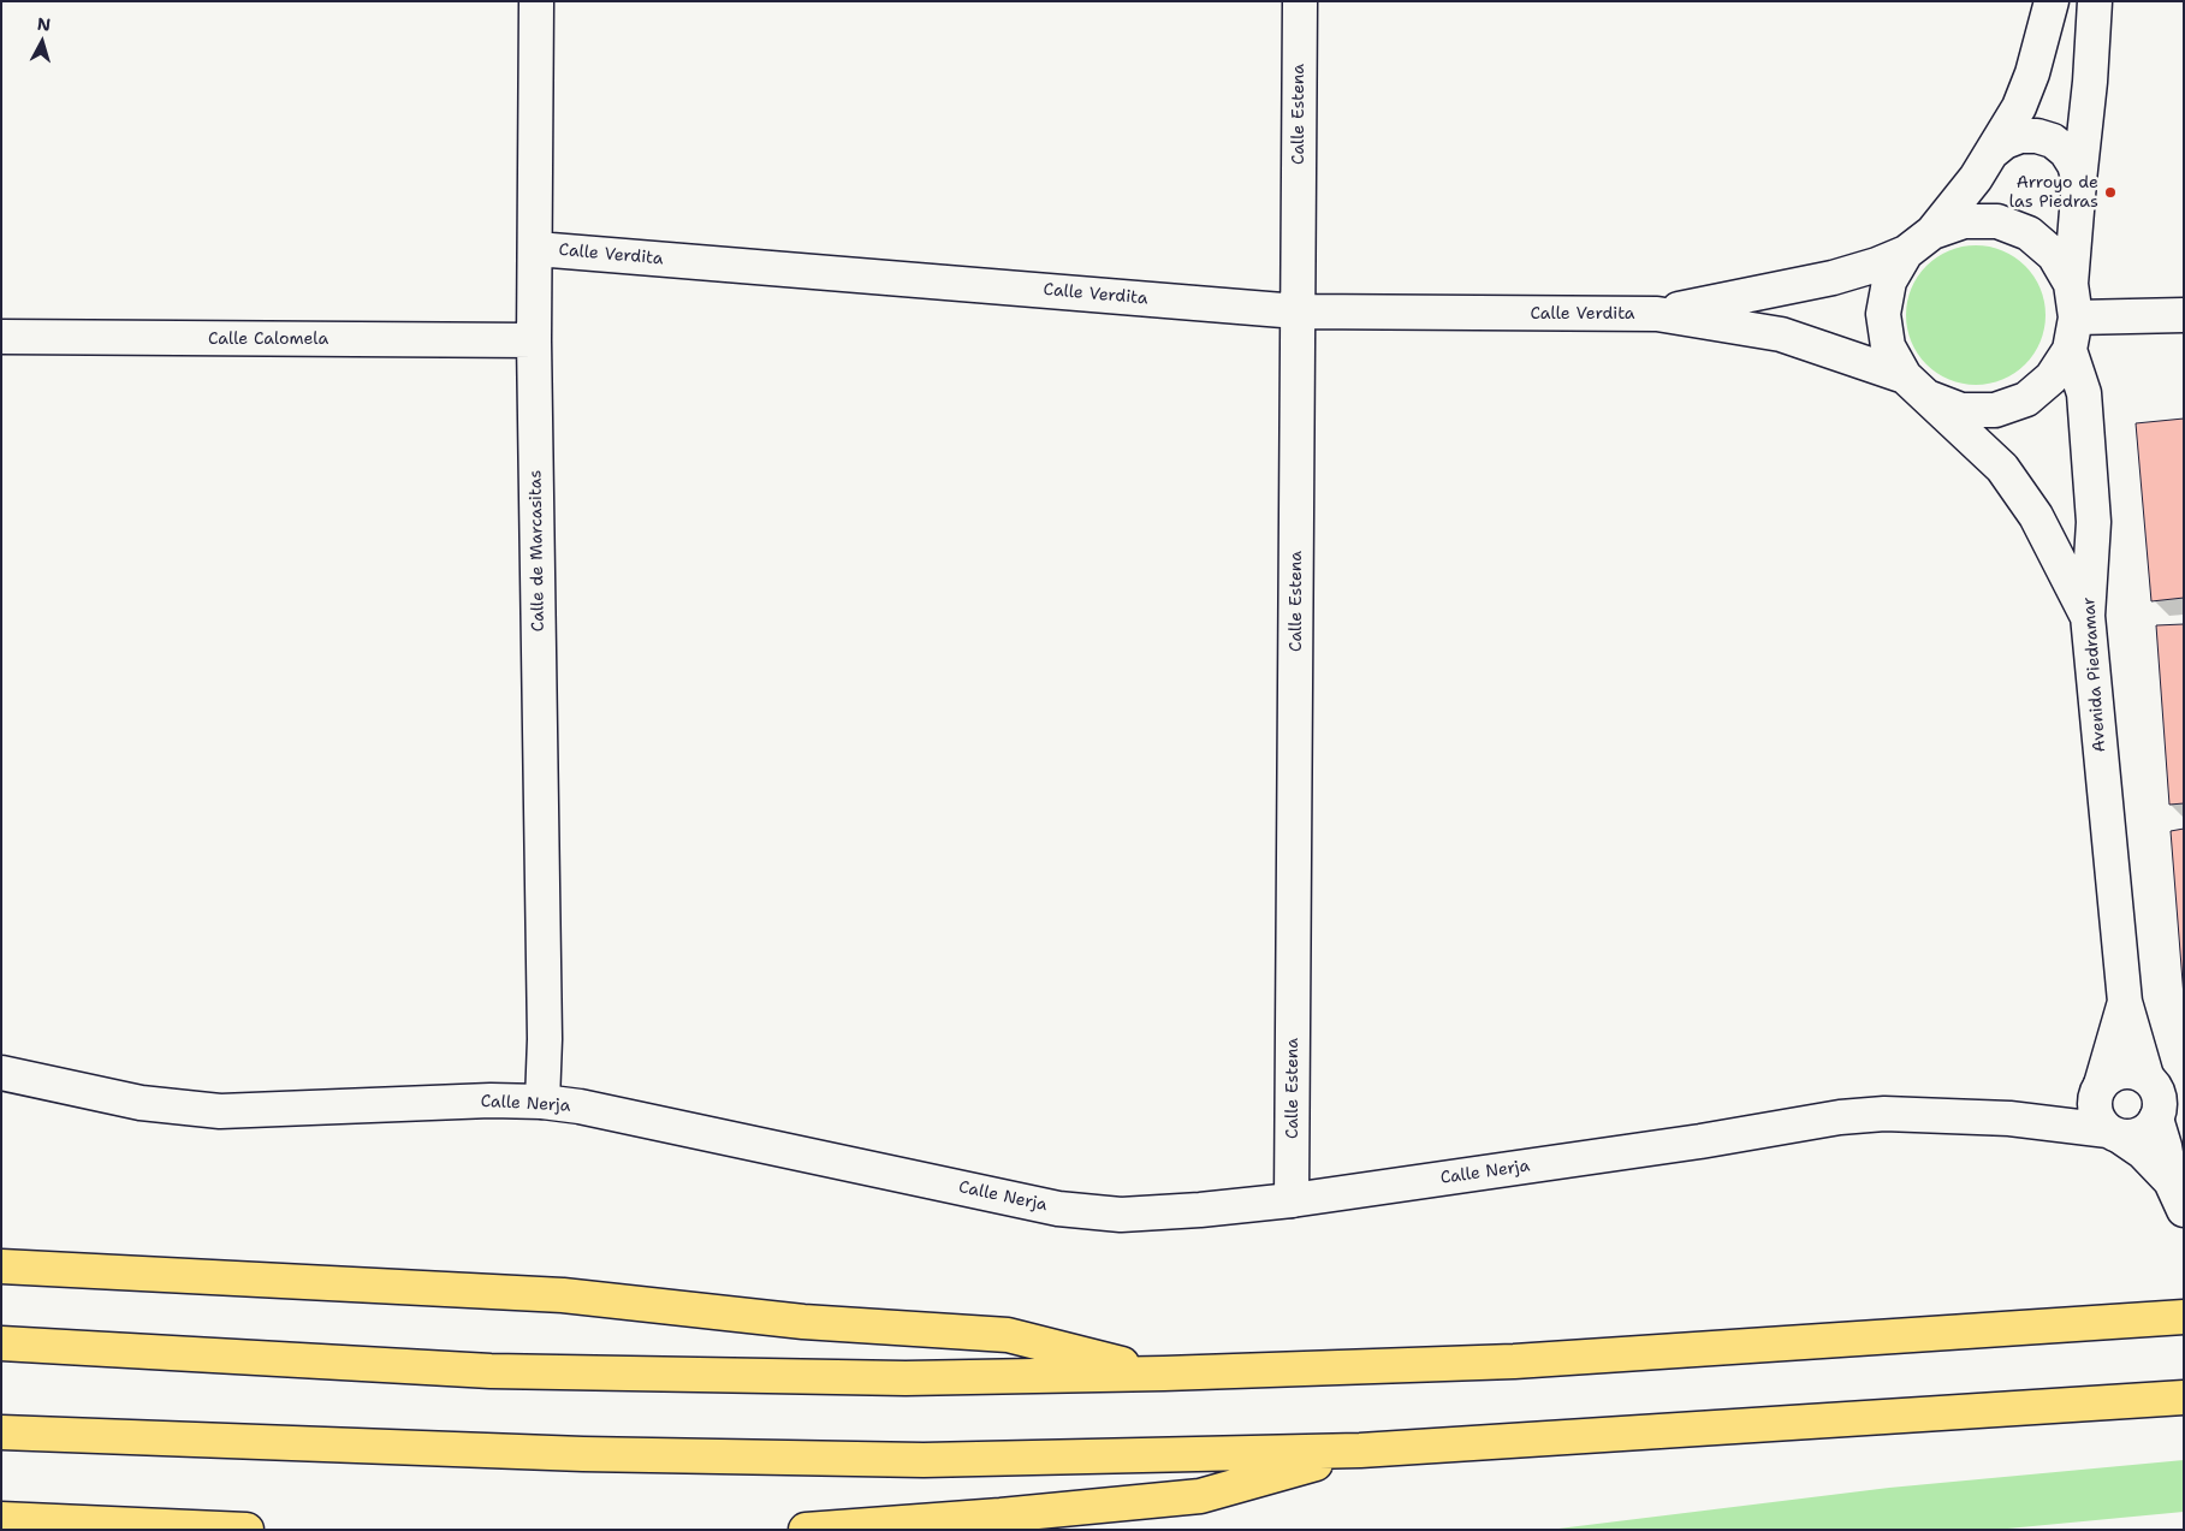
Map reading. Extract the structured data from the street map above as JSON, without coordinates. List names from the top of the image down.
{
  "streets": {
    "street": [
      "Calle Estena",
      "Calle Verdita",
      "Calle Calomela",
      "Calle de Marcasitas",
      "Avenida Piedramar",
      "Calle Nerja"
    ]
  },
  "crossings": [
    ["Calle Estena", "Calle Verdita"],
    ["Calle Estena", "Calle Nerja"],
    ["Calle Verdita", "Calle de Marcasitas"],
    ["Calle Calomela", "Calle de Marcasitas"],
    ["Calle de Marcasitas", "Calle Nerja"]
  ],
  "places": ["Arroyo de las Piedras"],
  "north": "top"
}
